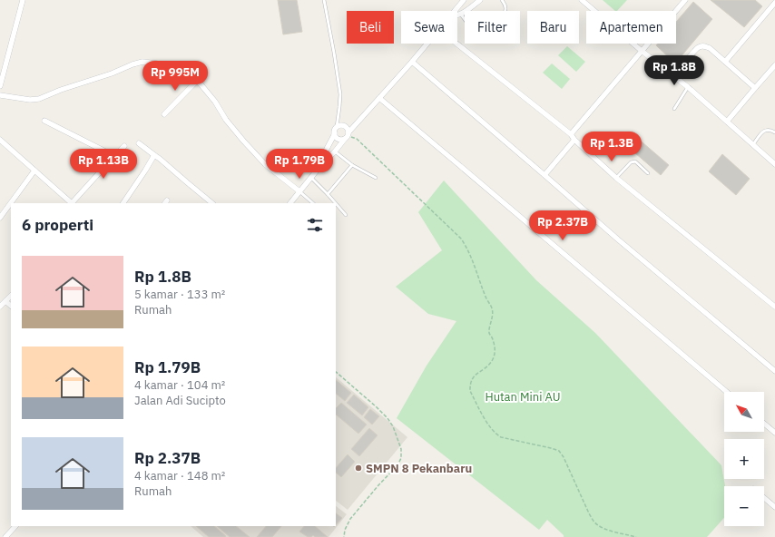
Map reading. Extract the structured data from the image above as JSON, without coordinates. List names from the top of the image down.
{
  "parks": ["Hutan Mini AU"],
  "places": ["SMPN 8 Pekanbaru"],
  "north": "top left",
  "page": {
    "chip": [
      "Beli",
      "Sewa",
      "Filter",
      "Baru",
      "Apartemen"
    ],
    "price": [
      "Rp 1.8B",
      "Rp 995M",
      "Rp 1.3B",
      "Rp 1.13B",
      "Rp 1.79B",
      "Rp 2.37B"
    ],
    "heading": "6 properti",
    "list": [
      {
        "name": "Rp 1.8B",
        "note": "5 kamar · 133 m² · Rumah"
      },
      {
        "name": "Rp 1.79B",
        "note": "4 kamar · 104 m² · Jalan Adi Sucipto"
      },
      {
        "name": "Rp 2.37B",
        "note": "4 kamar · 148 m² · Rumah"
      }
    ],
    "map_buttons": ["+", "−"]
  }
}
